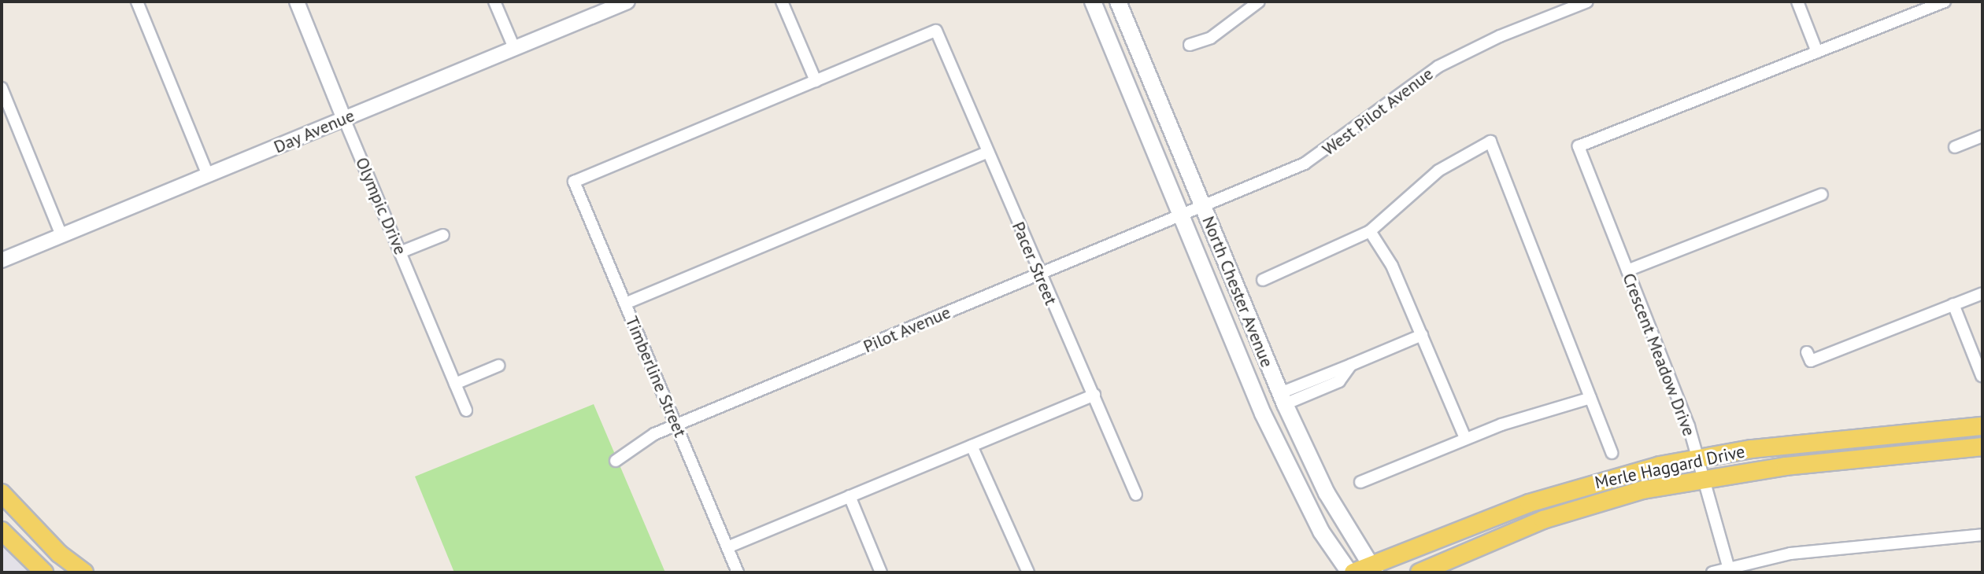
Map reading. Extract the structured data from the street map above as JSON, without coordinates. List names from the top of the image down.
{
  "streets": {
    "main road": ["North Chester Avenue", "Merle Haggard Drive"],
    "street": [
      "West Pilot Avenue",
      "Day Avenue",
      "Olympic Drive",
      "Pacer Street",
      "Pilot Avenue",
      "Crescent Meadow Drive",
      "Timberline Street"
    ]
  },
  "crossings": [
    ["West Pilot Avenue", "North Chester Avenue"],
    ["West Pilot Avenue", "Pilot Avenue"],
    ["Day Avenue", "Olympic Drive"],
    ["Pacer Street", "Pilot Avenue"],
    ["Pacer Street", "Timberline Street"],
    ["North Chester Avenue", "Pilot Avenue"],
    ["North Chester Avenue", "Merle Haggard Drive"],
    ["Pilot Avenue", "Timberline Street"],
    ["Crescent Meadow Drive", "Merle Haggard Drive"]
  ]
}
